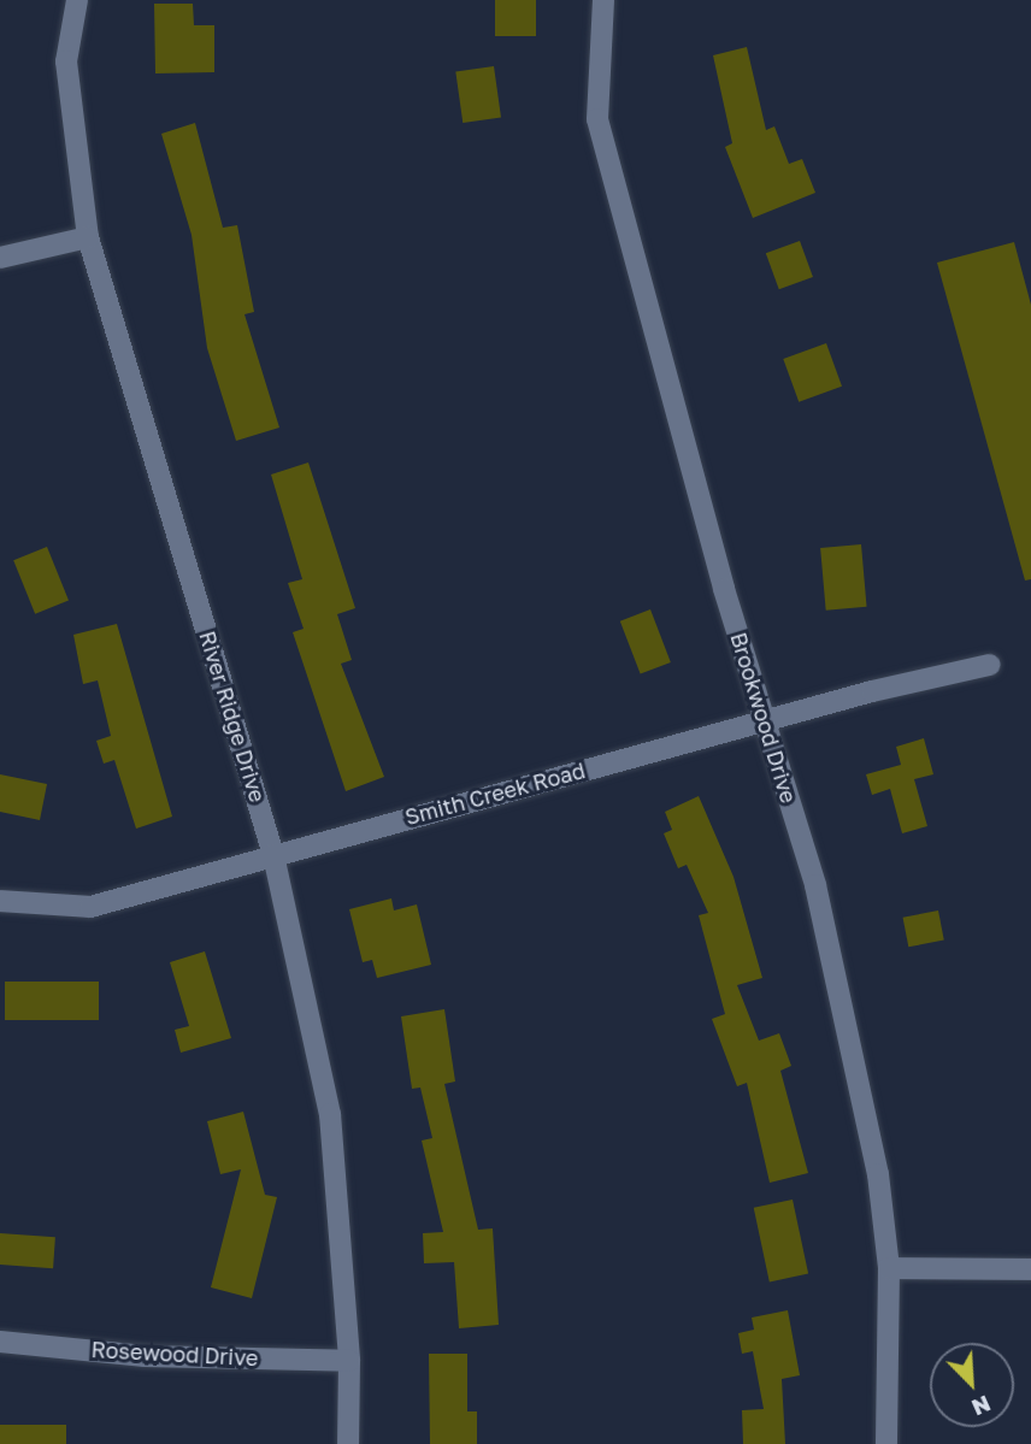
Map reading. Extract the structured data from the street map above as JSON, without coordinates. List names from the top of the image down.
{
  "streets": {
    "street": [
      "River Ridge Drive",
      "Brookwood Drive",
      "Smith Creek Road",
      "Rosewood Drive"
    ]
  },
  "crossings": [
    ["River Ridge Drive", "Smith Creek Road"],
    ["River Ridge Drive", "Rosewood Drive"],
    ["Brookwood Drive", "Smith Creek Road"]
  ],
  "north": "bottom right"
}
